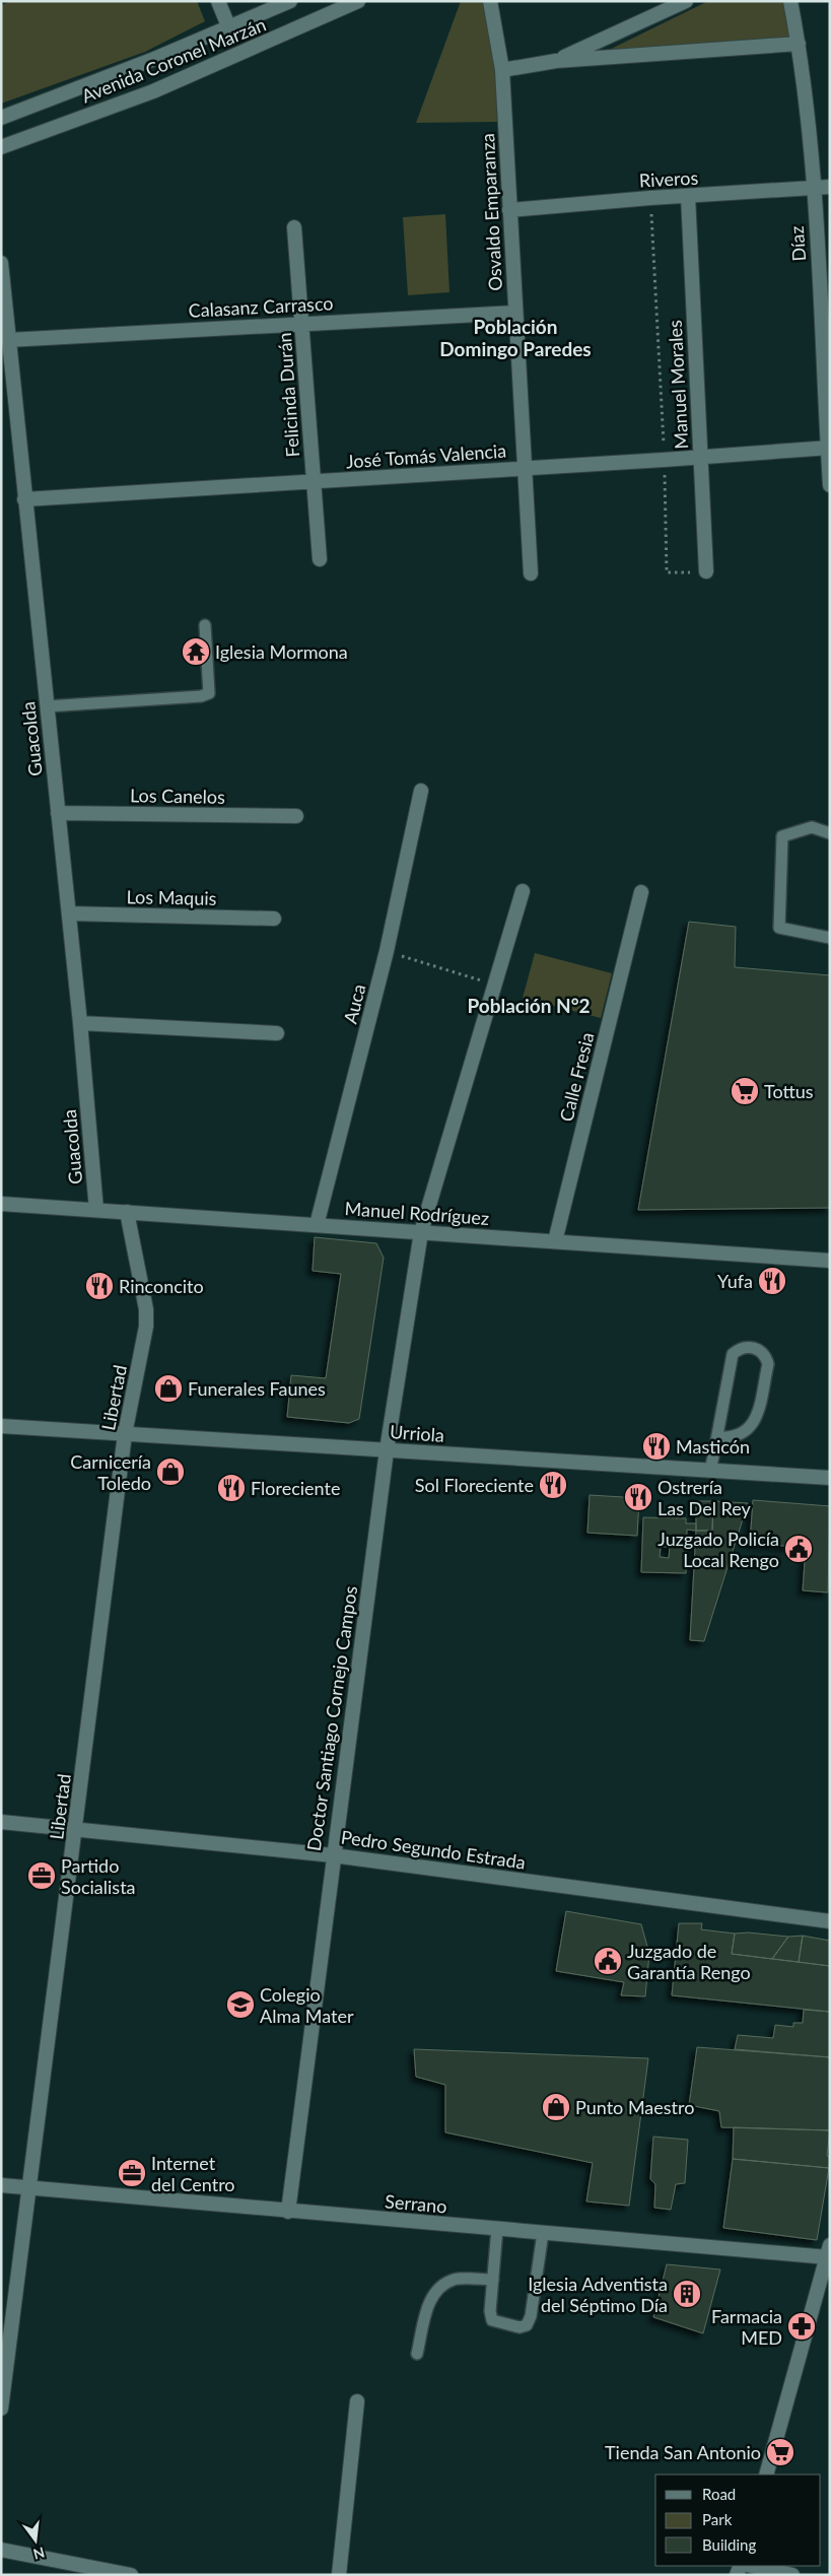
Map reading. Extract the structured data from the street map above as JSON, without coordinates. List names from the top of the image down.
{
  "streets": {
    "street": [
      "Avenida Coronel Marzán",
      "Riveros",
      "Osvaldo Emparanza",
      "Díaz",
      "Calasanz Carrasco",
      "Manuel Morales",
      "Felicinda Durán",
      "José Tomás Valencia",
      "Guacolda",
      "Los Canelos",
      "Los Maquis",
      "Auca",
      "Calle Fresia",
      "Manuel Rodríguez",
      "Libertad",
      "Urriola",
      "Doctor Santiago Cornejo Campos",
      "Pedro Segundo Estrada",
      "Serrano"
    ]
  },
  "crossings": [
    ["Riveros", "Osvaldo Emparanza"],
    ["Riveros", "Díaz"],
    ["Riveros", "Manuel Morales"],
    ["Osvaldo Emparanza", "Calasanz Carrasco"],
    ["Osvaldo Emparanza", "José Tomás Valencia"],
    ["Díaz", "José Tomás Valencia"],
    ["Calasanz Carrasco", "Felicinda Durán"],
    ["Calasanz Carrasco", "Guacolda"],
    ["Manuel Morales", "José Tomás Valencia"],
    ["Felicinda Durán", "José Tomás Valencia"],
    ["José Tomás Valencia", "Guacolda"],
    ["Guacolda", "Los Canelos"],
    ["Guacolda", "Los Maquis"],
    ["Guacolda", "Manuel Rodríguez"],
    ["Auca", "Manuel Rodríguez"],
    ["Calle Fresia", "Manuel Rodríguez"],
    ["Manuel Rodríguez", "Libertad"],
    ["Manuel Rodríguez", "Doctor Santiago Cornejo Campos"],
    ["Libertad", "Urriola"],
    ["Libertad", "Pedro Segundo Estrada"],
    ["Libertad", "Serrano"],
    ["Urriola", "Doctor Santiago Cornejo Campos"],
    ["Doctor Santiago Cornejo Campos", "Pedro Segundo Estrada"],
    ["Doctor Santiago Cornejo Campos", "Serrano"]
  ],
  "districts": ["Población Domingo Paredes", "Población N°2"],
  "places": {
    "temple": ["Iglesia Mormona"],
    "supermarket": ["Tottus", "Tienda San Antonio"],
    "restaurant": [
      "Yufa",
      "Rinconcito",
      "Masticón",
      "Sol Floreciente",
      "Floreciente",
      "Ostrería Las Del Rey"
    ],
    "shop": ["Funerales Faunes", "Carnicería Toledo", "Punto Maestro"],
    "public building": ["Juzgado Policía Local Rengo", "Juzgado de Garantía Rengo"],
    "office": ["Partido Socialista", "Internet del Centro"],
    "school or university": ["Colegio Alma Mater"],
    "building": ["Iglesia Adventista del Séptimo Día"],
    "pharmacy": ["Farmacia MED"]
  },
  "legend": ["Road", "Park", "Building"],
  "north": "bottom"
}
